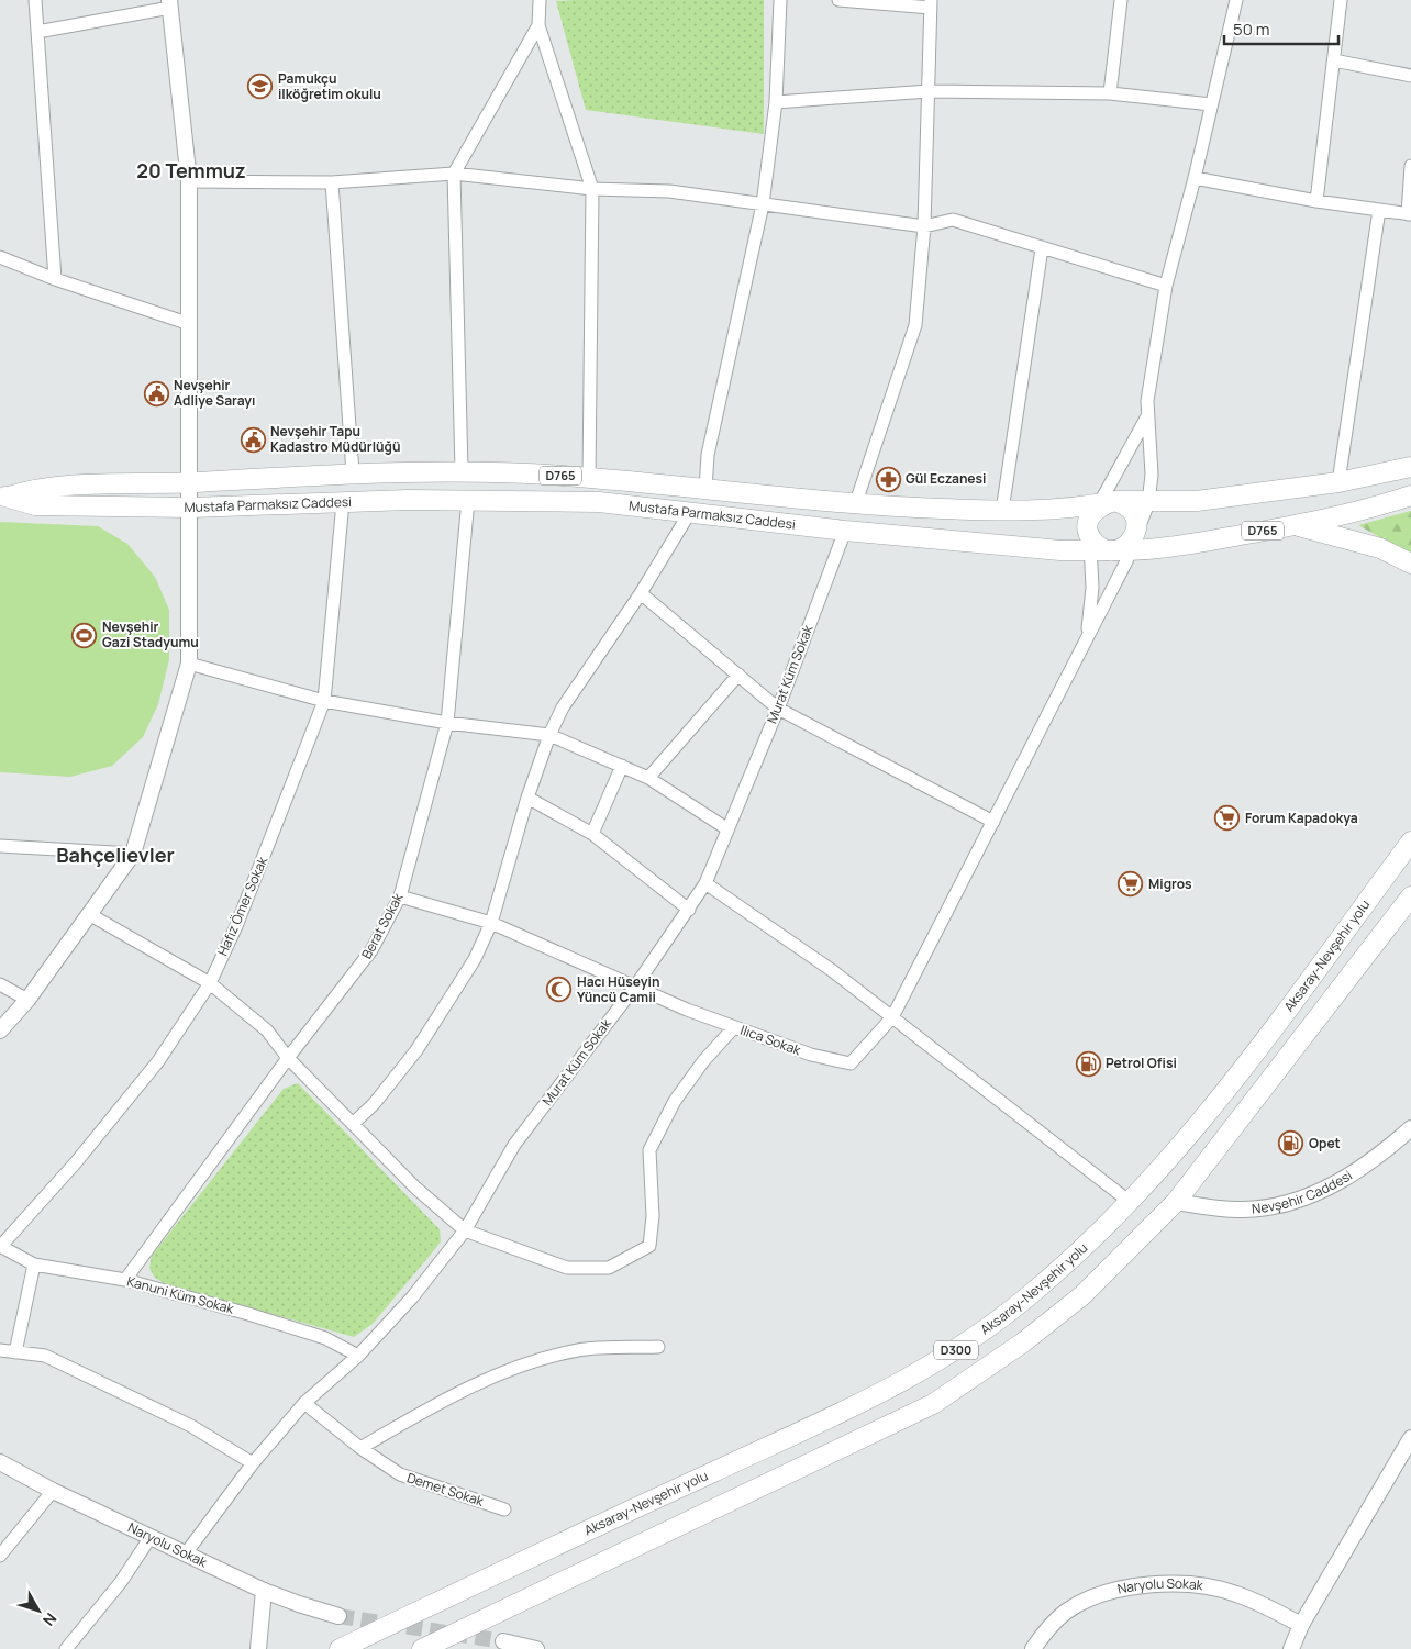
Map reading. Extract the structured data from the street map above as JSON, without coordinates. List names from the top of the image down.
{
  "streets": {
    "main road": [
      "D765",
      "Mustafa Parmaksız Caddesi",
      "Aksaray-Nevşehir yolu",
      "D300"
    ],
    "street": [
      "Murat Küm Sokak",
      "Hafız Ömer Sokak",
      "Berat Sokak",
      "Ilıca Sokak",
      "Nevşehir Caddesi",
      "Kanuni Küm Sokak",
      "Demet Sokak",
      "Naryolu Sokak"
    ]
  },
  "crossings": [
    ["D765", "Mustafa Parmaksız Caddesi"],
    ["Mustafa Parmaksız Caddesi", "Murat Küm Sokak"],
    ["Mustafa Parmaksız Caddesi", "Hafız Ömer Sokak"],
    ["Mustafa Parmaksız Caddesi", "Berat Sokak"],
    ["Murat Küm Sokak", "Ilıca Sokak"],
    ["Murat Küm Sokak", "Kanuni Küm Sokak"],
    ["Murat Küm Sokak", "Demet Sokak"],
    ["Murat Küm Sokak", "Naryolu Sokak"],
    ["Hafız Ömer Sokak", "Kanuni Küm Sokak"],
    ["Berat Sokak", "Ilıca Sokak"],
    ["Berat Sokak", "Kanuni Küm Sokak"],
    ["Nevşehir Caddesi", "D300"]
  ],
  "districts": ["20 Temmuz", "Bahçelievler"],
  "places": {
    "school or university": ["Pamukçu ilköğretim okulu"],
    "public building": ["Nevşehir Adliye Sarayı", "Nevşehir Tapu Kadastro Müdürlüğü"],
    "pharmacy": ["Gül Eczanesi"],
    "sports": ["Nevşehir Gazi Stadyumu"],
    "supermarket": ["Forum Kapadokya", "Migros"],
    "mosque": ["Hacı Hüseyin Yüncü Camii"],
    "fuel station": ["Petrol Ofisi", "Opet"]
  },
  "scale_bar": "50 m",
  "north": "bottom right"
}
